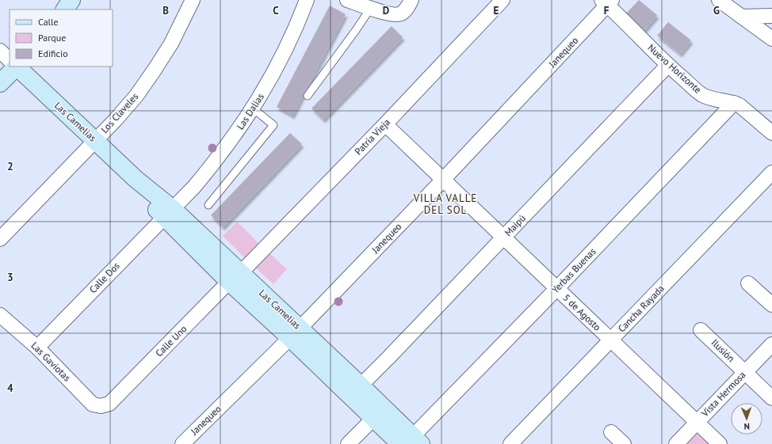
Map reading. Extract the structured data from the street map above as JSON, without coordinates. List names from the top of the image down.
{
  "streets": {
    "street": [
      "Janequeo",
      "Nuevo Horizonte",
      "Las Dalias",
      "Los Claveles",
      "Las Camelias",
      "Patria Vieja",
      "Maipú",
      "Yerbas Buenas",
      "Calle Dos",
      "Cancha Rayada",
      "5 de Agosto",
      "Calle Uno",
      "Ilusión",
      "Las Gaviotas",
      "Vista Hermosa"
    ]
  },
  "crossings": [
    ["Janequeo", "Nuevo Horizonte"],
    ["Janequeo", "Las Camelias"],
    ["Janequeo", "5 de Agosto"],
    ["Nuevo Horizonte", "Maipú"],
    ["Nuevo Horizonte", "Yerbas Buenas"],
    ["Las Dalias", "Las Camelias"],
    ["Las Dalias", "Calle Dos"],
    ["Los Claveles", "Las Camelias"],
    ["Las Camelias", "Patria Vieja"],
    ["Las Camelias", "Maipú"],
    ["Las Camelias", "Yerbas Buenas"],
    ["Las Camelias", "Calle Dos"],
    ["Las Camelias", "Calle Uno"],
    ["Patria Vieja", "5 de Agosto"],
    ["Patria Vieja", "Calle Uno"],
    ["Maipú", "5 de Agosto"],
    ["Yerbas Buenas", "5 de Agosto"],
    ["Calle Dos", "Las Gaviotas"],
    ["Cancha Rayada", "5 de Agosto"],
    ["5 de Agosto", "Vista Hermosa"],
    ["Calle Uno", "Las Gaviotas"],
    ["Ilusión", "Vista Hermosa"]
  ],
  "districts": ["VILLA VALLE DEL SOL"],
  "legend": ["Calle", "Parque", "Edificio"],
  "north": "bottom",
  "grid": {
    "columns": [
      "B",
      "C",
      "D",
      "E",
      "F",
      "G"
    ],
    "rows": ["2", "3", "4"]
  }
}
